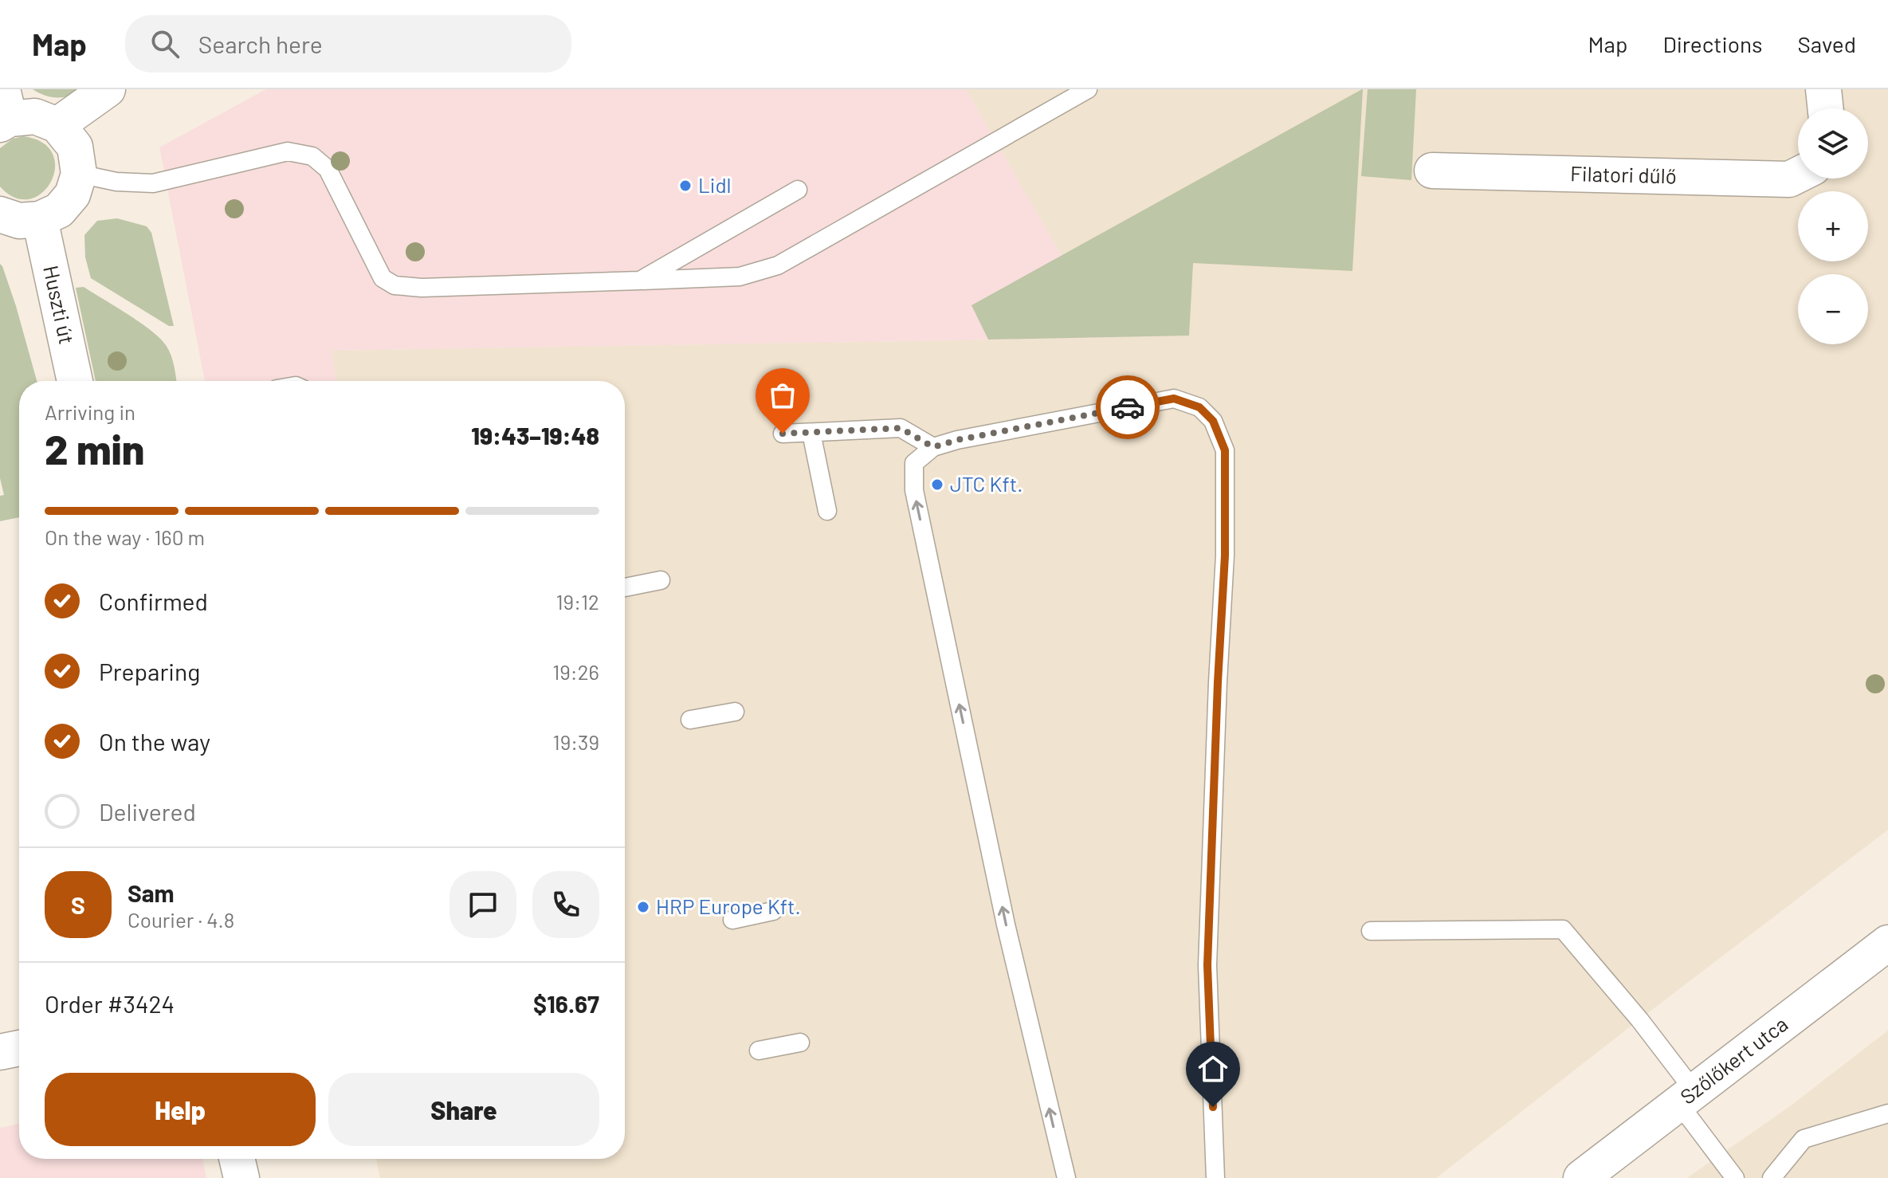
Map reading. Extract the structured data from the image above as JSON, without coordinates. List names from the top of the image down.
{
  "streets": {
    "street": ["Filatori dűlő", "Huszti út", "Szőlőkert utca"]
  },
  "places": ["Lidl", "JTC Kft.", "HRP Europe Kft."],
  "page": {
    "header": "Map",
    "search": "Search here",
    "nav": ["Map", "Directions", "Saved"],
    "map_buttons": ["+", "−"],
    "heading": ["2 min", "Arriving in", "19:43–19:48"],
    "panel": [
      "Sam",
      "Courier · 4.8",
      "Order #3424",
      "$16.67"
    ],
    "bar": "On the way · 160 m",
    "list": [
      ["Confirmed", "19:12"],
      ["Preparing", "19:26"],
      ["On the way", "19:39"],
      "Delivered"
    ],
    "round": "S",
    "buttons": ["Help", "Share"]
  }
}
